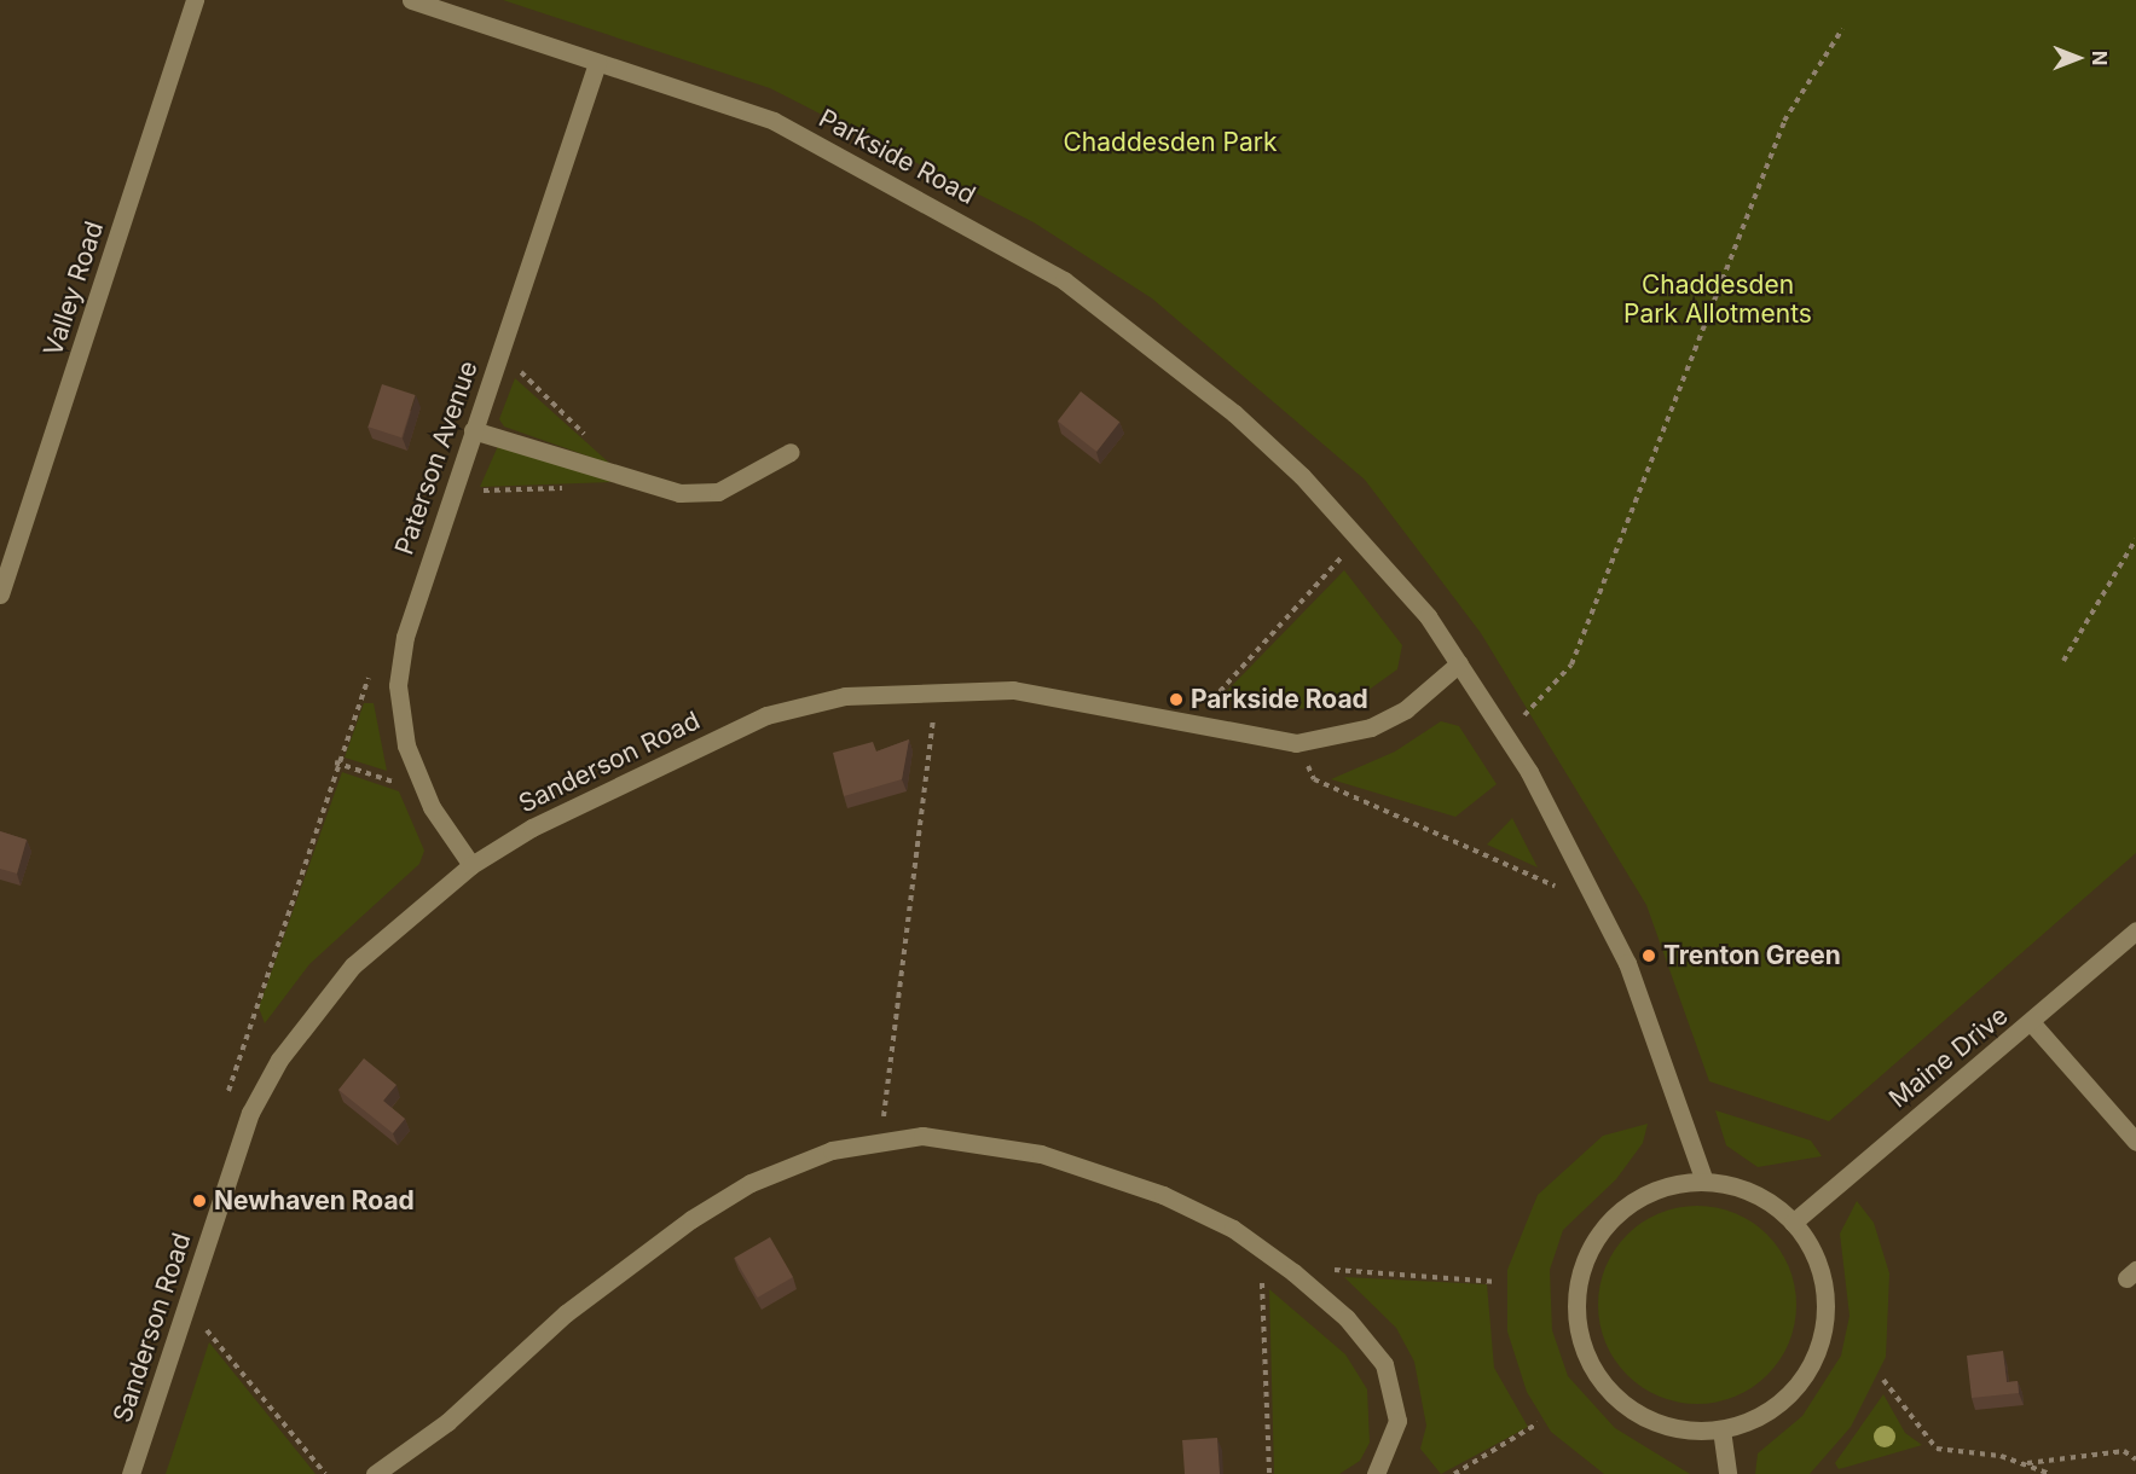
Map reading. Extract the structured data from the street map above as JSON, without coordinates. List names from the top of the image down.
{
  "streets": {
    "street": [
      "Parkside Road",
      "Valley Road",
      "Paterson Avenue",
      "Sanderson Road",
      "Maine Drive"
    ]
  },
  "crossings": [
    ["Parkside Road", "Paterson Avenue"],
    ["Parkside Road", "Sanderson Road"],
    ["Parkside Road", "Maine Drive"],
    ["Paterson Avenue", "Sanderson Road"]
  ],
  "parks": ["Chaddesden Park", "Chaddesden Park Allotments"],
  "places": ["Parkside Road", "Trenton Green", "Newhaven Road"],
  "north": "right"
}
